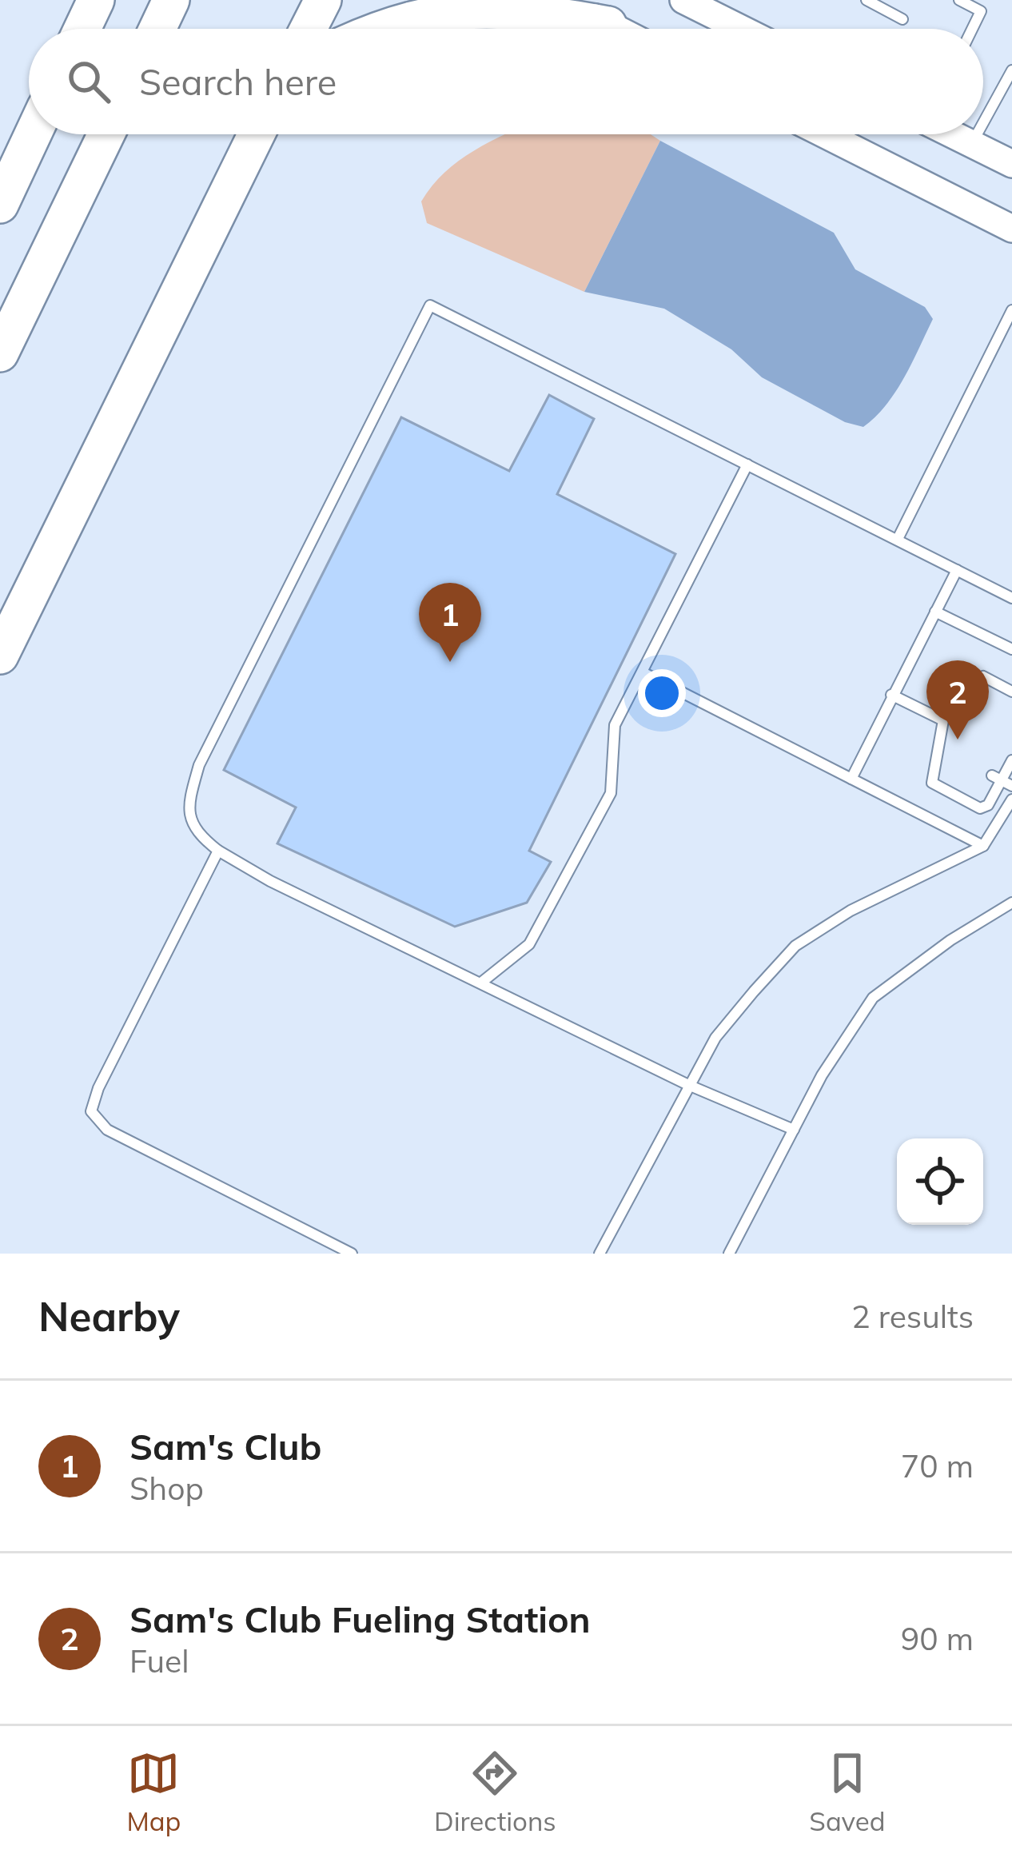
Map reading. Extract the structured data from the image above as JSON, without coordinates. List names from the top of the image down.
{
  "page": {
    "search": "Search here",
    "pins": ["1", "2"],
    "heading": ["Nearby", "2 results"],
    "list": [
      {
        "mark": "1",
        "name": "Sam's Club",
        "note": "Shop",
        "value": "70 m"
      },
      {
        "mark": "2",
        "name": "Sam's Club Fueling Station",
        "note": "Fuel",
        "value": "90 m"
      }
    ],
    "nav": ["Map", "Directions", "Saved"]
  }
}
